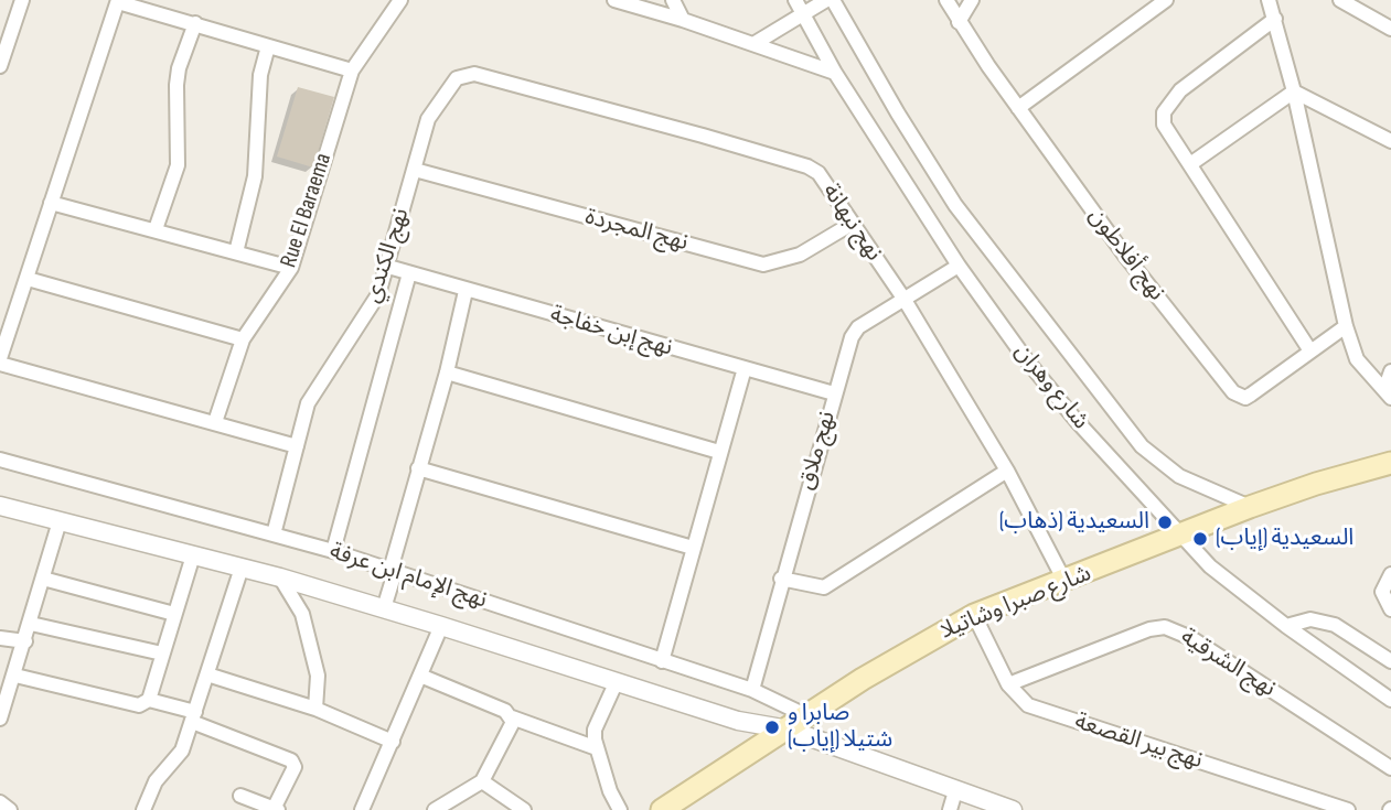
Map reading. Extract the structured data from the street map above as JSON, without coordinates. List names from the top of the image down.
{
  "streets": {
    "main road": ["شارع صبرا وشاتيلا"],
    "street": [
      "Rue El Baraema",
      "نهج نبهانة",
      "نهج المجردة",
      "نهج أفلاطون",
      "نهج الكندي",
      "نهج إبن خفاجة",
      "شارع وهران",
      "نهج ملاق",
      "نهج الإمام ابن عرفة",
      "نهج الشرقية",
      "نهج بير القصعة"
    ]
  },
  "crossings": [
    ["نهج نبهانة", "نهج المجردة"],
    ["نهج نبهانة", "نهج الكندي"],
    ["نهج نبهانة", "نهج ملاق"],
    ["نهج نبهانة", "شارع صبرا وشاتيلا"],
    ["نهج المجردة", "نهج الكندي"],
    ["نهج الكندي", "نهج إبن خفاجة"],
    ["نهج الكندي", "نهج الإمام ابن عرفة"],
    ["نهج إبن خفاجة", "نهج ملاق"],
    ["شارع وهران", "نهج ملاق"],
    ["شارع وهران", "شارع صبرا وشاتيلا"],
    ["نهج ملاق", "نهج الإمام ابن عرفة"],
    ["نهج الإمام ابن عرفة", "شارع صبرا وشاتيلا"],
    ["شارع صبرا وشاتيلا", "نهج بير القصعة"],
    ["نهج الشرقية", "نهج بير القصعة"]
  ],
  "places": ["السعيدية (ذهاب)", "السعيدية (إياب)", "صابرا و شتيلا (إياب)"]
}
